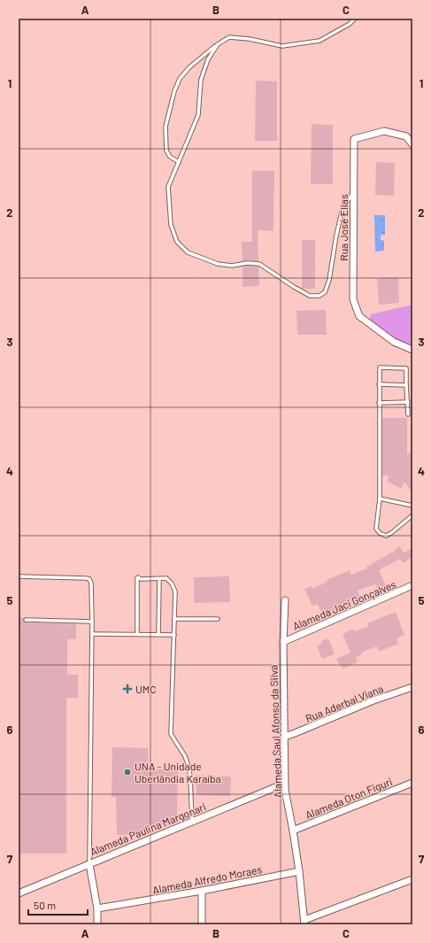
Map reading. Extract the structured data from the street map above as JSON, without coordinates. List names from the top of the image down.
{
  "streets": {
    "street": [
      "Rua José Elias",
      "Alameda Jaci Gonçalves",
      "Rua Aderbal Viana",
      "Alameda Saul Afonso da Silva",
      "Alameda Oton Figuri",
      "Alameda Paulina Margonari",
      "Alameda Alfredo Moraes"
    ]
  },
  "crossings": [
    ["Alameda Jaci Gonçalves", "Alameda Saul Afonso da Silva"],
    ["Rua Aderbal Viana", "Alameda Saul Afonso da Silva"],
    ["Alameda Saul Afonso da Silva", "Alameda Oton Figuri"],
    ["Alameda Saul Afonso da Silva", "Alameda Paulina Margonari"],
    ["Alameda Saul Afonso da Silva", "Alameda Alfredo Moraes"]
  ],
  "places": {
    "health": ["UMC"],
    "other": ["UNA - Unidade Uberlândia Karaíba"]
  },
  "scale_bar": "50 m",
  "grid": {
    "columns": ["A", "B", "C"],
    "rows": [
      "1",
      "2",
      "3",
      "4",
      "5",
      "6",
      "7"
    ]
  }
}
